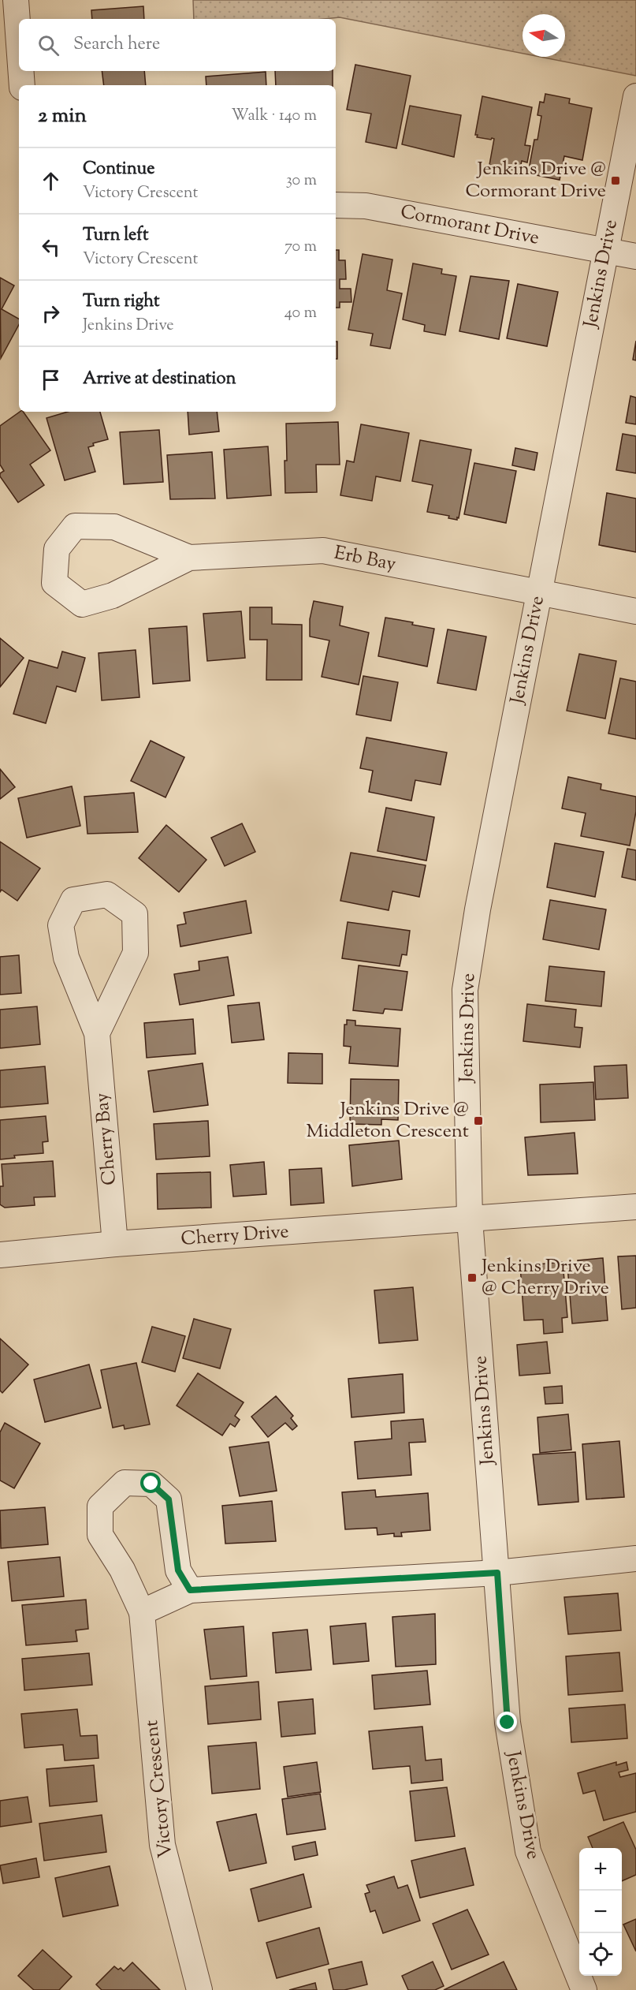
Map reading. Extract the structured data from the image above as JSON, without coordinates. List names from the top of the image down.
{
  "streets": {
    "street": [
      "Cormorant Drive",
      "Jenkins Drive",
      "Erb Bay",
      "Cherry Bay",
      "Cherry Drive",
      "Victory Crescent"
    ]
  },
  "crossings": [
    ["Cormorant Drive", "Jenkins Drive"],
    ["Jenkins Drive", "Erb Bay"],
    ["Jenkins Drive", "Cherry Drive"],
    ["Cherry Bay", "Cherry Drive"]
  ],
  "places": {
    "transit": ["Jenkins Drive @ Cormorant Drive", "Jenkins Drive @ Middleton Crescent", "Jenkins Drive @ Cherry Drive"]
  },
  "north": "left",
  "page": {
    "search": "Search here",
    "heading": ["2 min", "Walk · 140 m"],
    "list": [
      ["Continue", "Victory Crescent", "30 m"],
      ["Turn left", "Victory Crescent", "70 m"],
      ["Turn right", "Jenkins Drive", "40 m"],
      "Arrive at destination"
    ],
    "map_buttons": ["+", "−"]
  }
}
